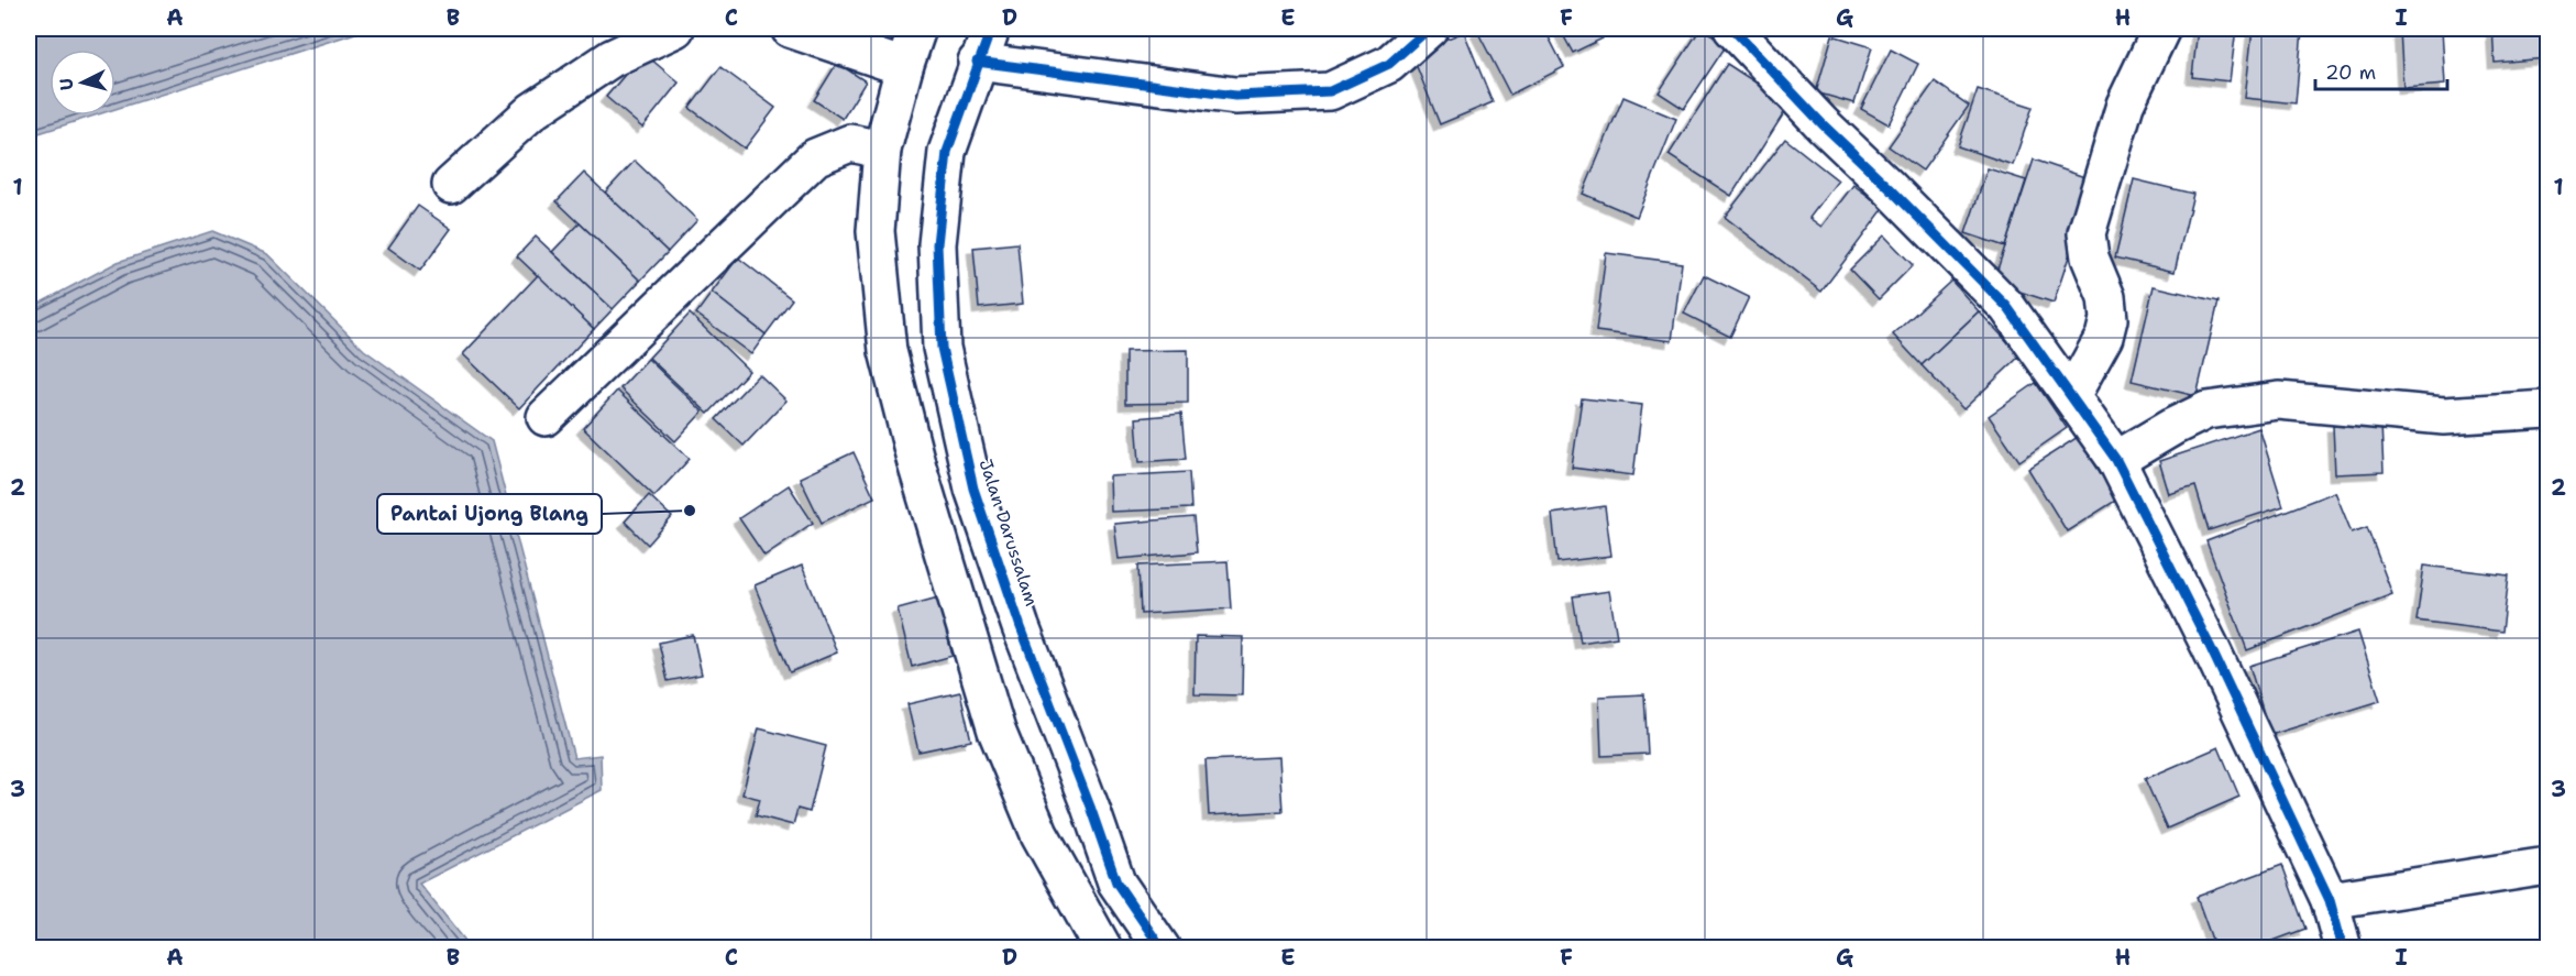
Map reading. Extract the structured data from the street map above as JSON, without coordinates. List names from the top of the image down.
{
  "streets": {
    "street": ["Jalan Darussalam"]
  },
  "places": ["Pantai Ujong Blang"],
  "scale_bar": "20 m",
  "north": "left",
  "grid": {
    "columns": [
      "A",
      "B",
      "C",
      "D",
      "E",
      "F",
      "G",
      "H",
      "I"
    ],
    "rows": ["1", "2", "3"]
  }
}
